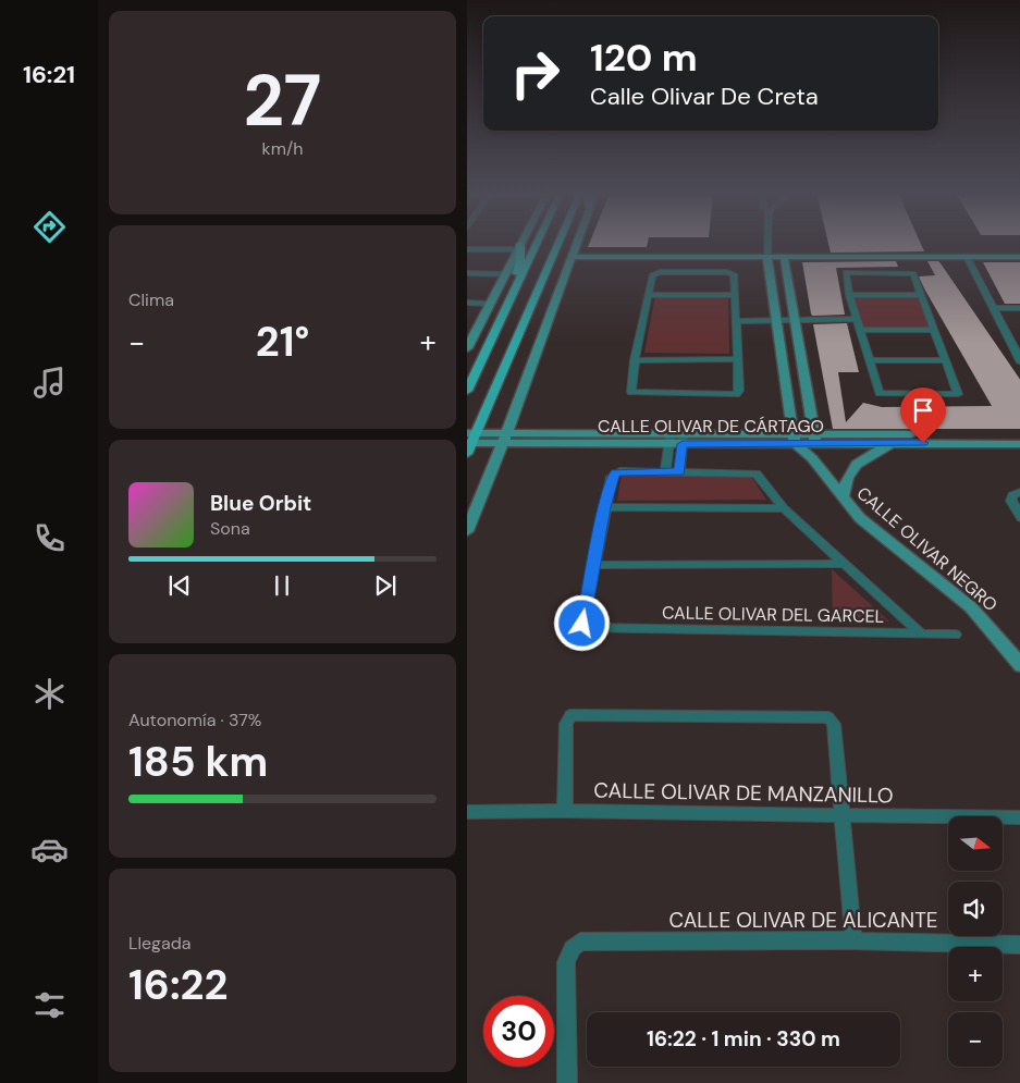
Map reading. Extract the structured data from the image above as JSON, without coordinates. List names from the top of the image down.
{
  "streets": {
    "street": [
      "CALLE OLIVAR DE CÁRTAGO",
      "CALLE OLIVAR NEGRO",
      "CALLE OLIVAR DEL GARCEL",
      "CALLE OLIVAR DE MANZANILLO",
      "CALLE OLIVAR DE ALICANTE"
    ]
  },
  "crossings": [
    ["CALLE OLIVAR DE CÁRTAGO", "CALLE OLIVAR NEGRO"]
  ],
  "north": "right",
  "page": {
    "tabs": "16:21",
    "tile": [
      ["27", "km/h"],
      "Clima",
      ["Autonomía · 37%", "185 km"],
      ["Llegada", "16:22"]
    ],
    "turn": ["120 m", "Calle Olivar De Creta"],
    "heat": ["−", "21°", "+"],
    "song": ["Blue Orbit", "Sona"],
    "map_buttons": ["+", "−"],
    "limit": "30",
    "trip": "16:22 · 1 min · 330 m"
  }
}
